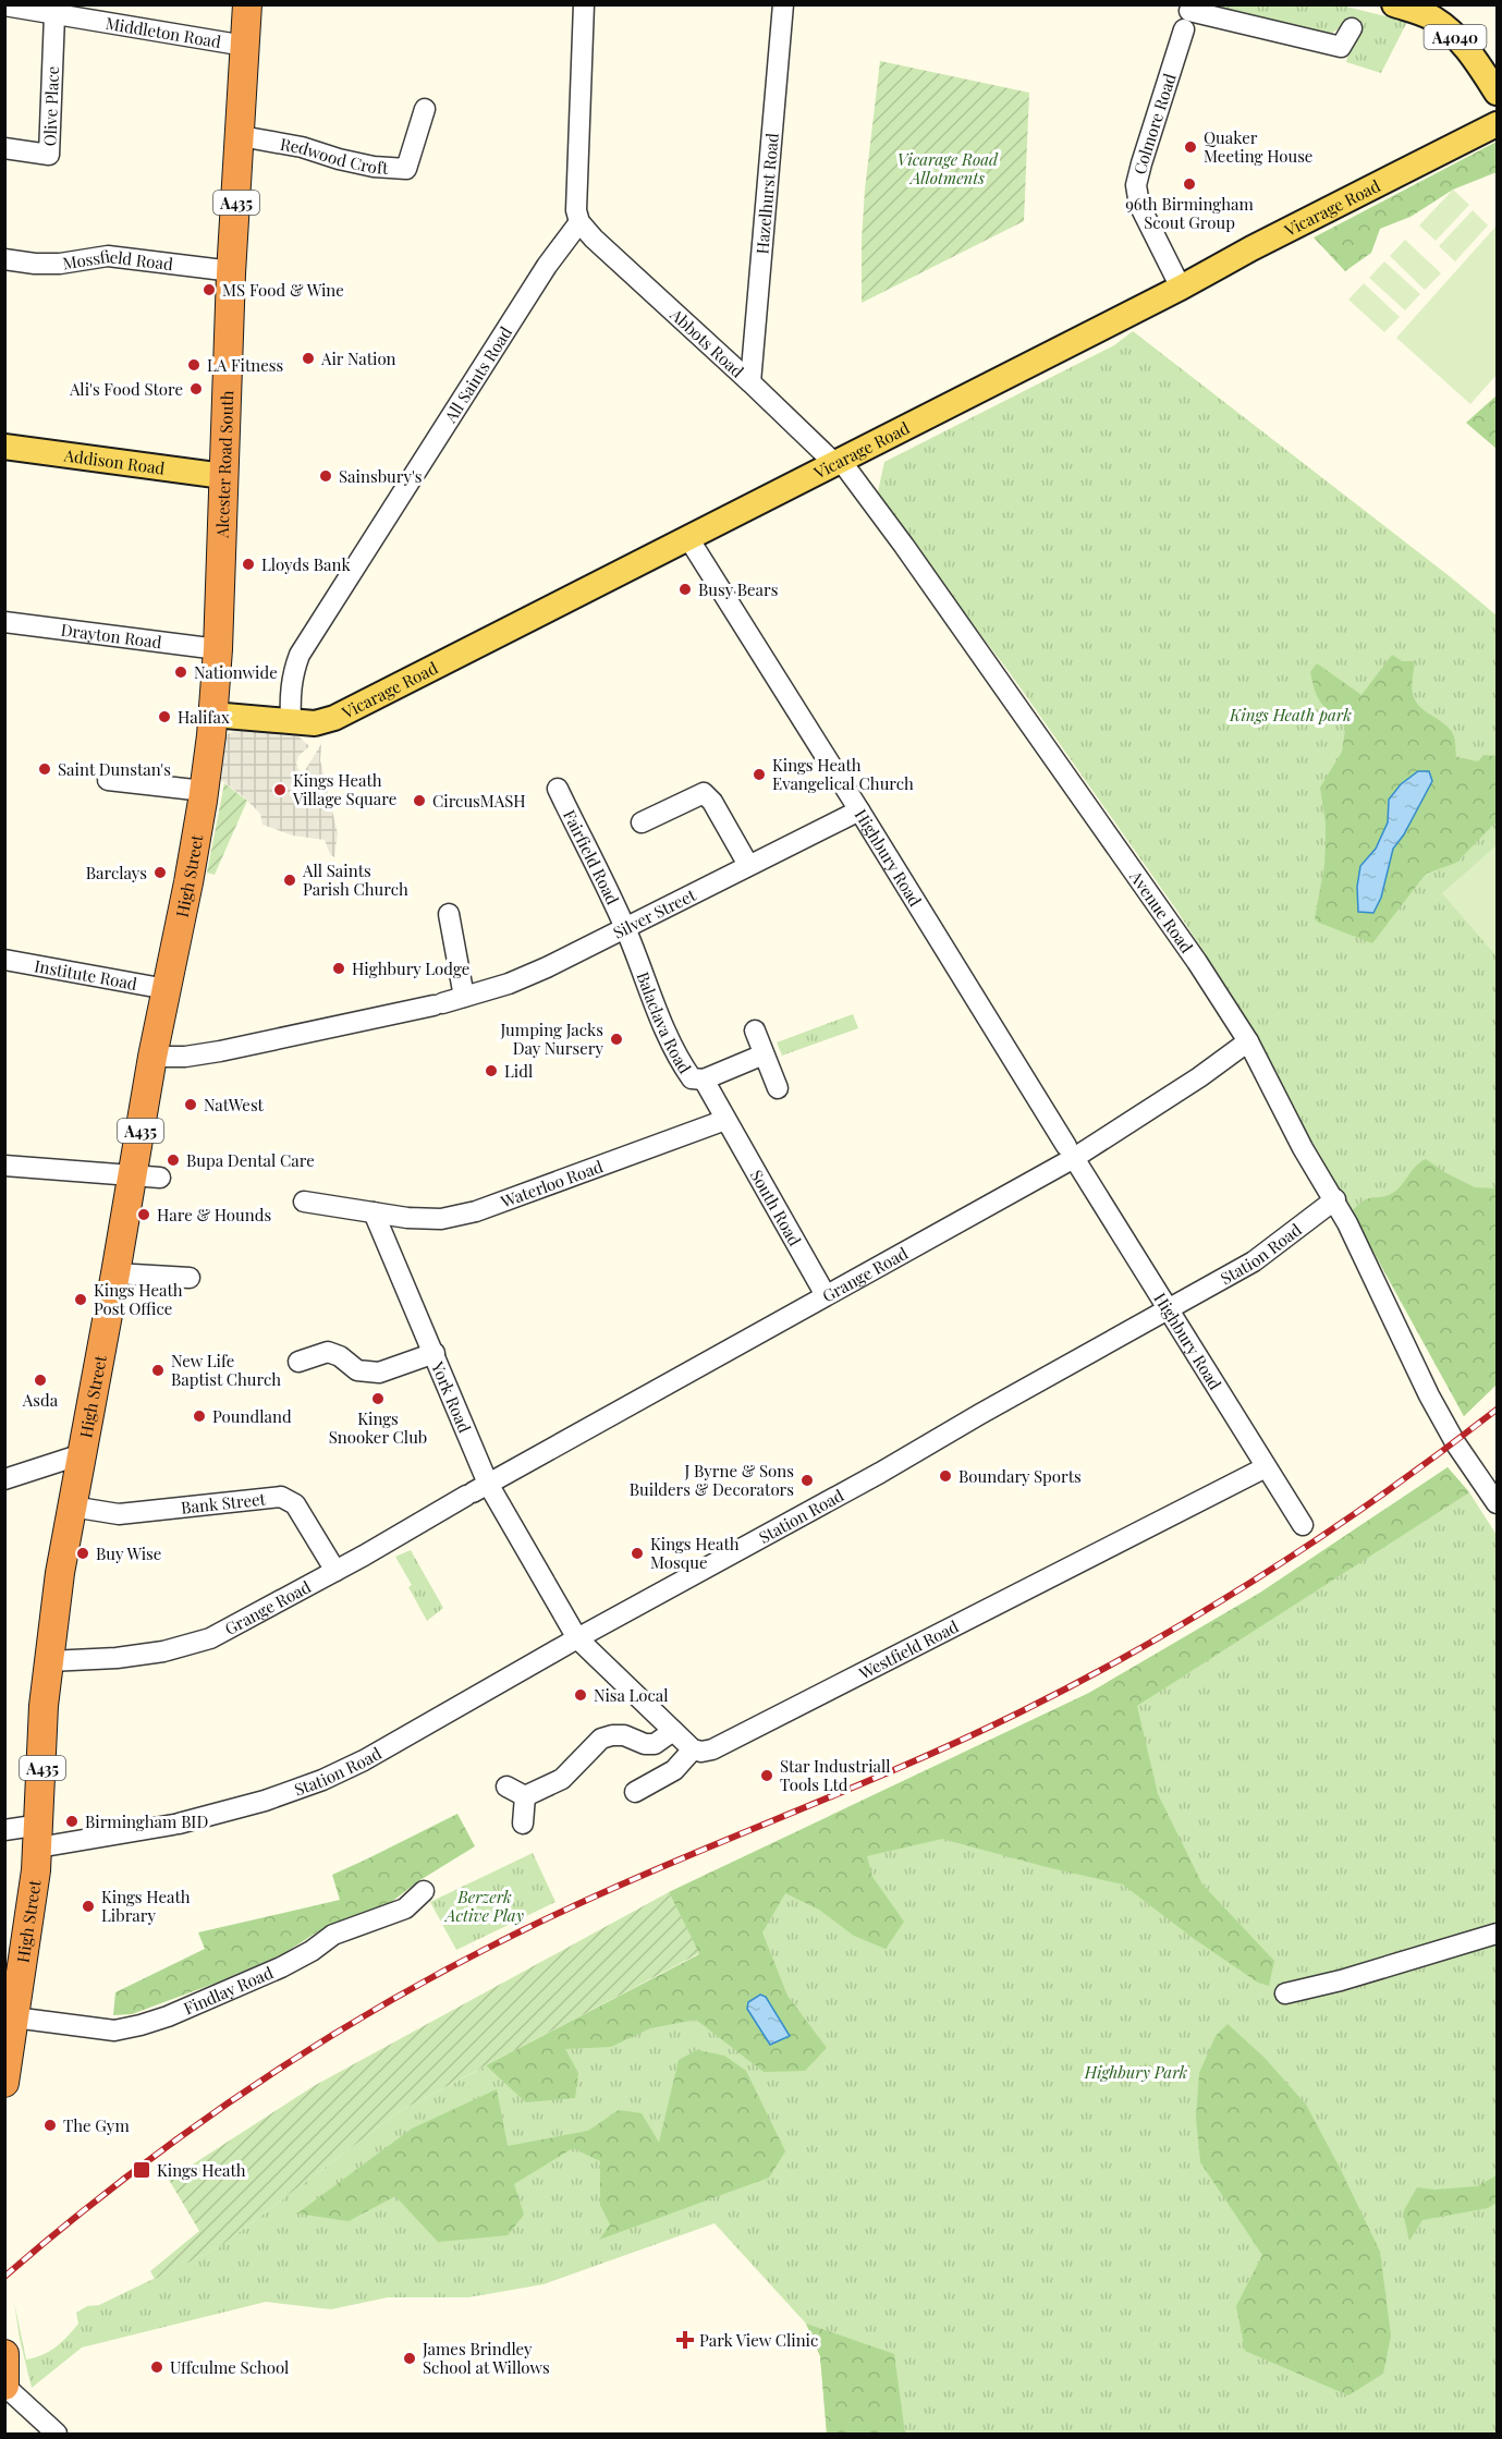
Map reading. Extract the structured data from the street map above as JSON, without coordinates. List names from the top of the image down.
{
  "streets": {
    "highway": ["A435", "Alcester Road South", "High Street"],
    "main road": ["A4040", "Vicarage Road", "Addison Road"],
    "street": [
      "Middleton Road",
      "Olive Place",
      "Colmore Road",
      "Redwood Croft",
      "Hazelhurst Road",
      "Mossfield Road",
      "Abbots Road",
      "All Saints Road",
      "Drayton Road",
      "Fairfield Road",
      "Highbury Road",
      "Avenue Road",
      "Silver Street",
      "Institute Road",
      "Balaclava Road",
      "Waterloo Road",
      "South Road",
      "Station Road",
      "Grange Road",
      "York Road",
      "Bank Street",
      "Westfield Road",
      "Findlay Road"
    ]
  },
  "crossings": [
    ["Middleton Road", "Olive Place"],
    ["Middleton Road", "Alcester Road South"],
    ["Colmore Road", "Vicarage Road"],
    ["Redwood Croft", "Alcester Road South"],
    ["Hazelhurst Road", "Abbots Road"],
    ["A435", "Vicarage Road"],
    ["A435", "Alcester Road South"],
    ["A435", "Drayton Road"],
    ["A435", "High Street"],
    ["Vicarage Road", "Abbots Road"],
    ["Vicarage Road", "All Saints Road"],
    ["Vicarage Road", "Highbury Road"],
    ["Vicarage Road", "High Street"],
    ["Vicarage Road", "Avenue Road"],
    ["Mossfield Road", "Alcester Road South"],
    ["Abbots Road", "All Saints Road"],
    ["Abbots Road", "Avenue Road"],
    ["Addison Road", "Alcester Road South"],
    ["Alcester Road South", "Drayton Road"],
    ["Fairfield Road", "Silver Street"],
    ["Fairfield Road", "Balaclava Road"],
    ["Highbury Road", "Silver Street"],
    ["Highbury Road", "Station Road"],
    ["Highbury Road", "Grange Road"],
    ["Highbury Road", "Westfield Road"],
    ["High Street", "Silver Street"],
    ["High Street", "Institute Road"],
    ["High Street", "Station Road"],
    ["High Street", "Grange Road"],
    ["High Street", "Bank Street"],
    ["High Street", "Findlay Road"],
    ["Avenue Road", "Station Road"],
    ["Avenue Road", "Grange Road"],
    ["Silver Street", "Balaclava Road"],
    ["Balaclava Road", "South Road"],
    ["Waterloo Road", "South Road"],
    ["Waterloo Road", "York Road"],
    ["South Road", "Grange Road"],
    ["Station Road", "York Road"],
    ["Grange Road", "York Road"],
    ["Grange Road", "Bank Street"]
  ],
  "parks": [
    "Vicarage Road Allotments",
    "Kings Heath park",
    "Berzerk Active Play",
    "Highbury Park"
  ],
  "places": {
    "other": [
      "Quaker Meeting House",
      "96th Birmingham Scout Group",
      "MS Food & Wine",
      "Air Nation",
      "LA Fitness",
      "Ali's Food Store",
      "Sainsbury's",
      "Lloyds Bank",
      "Busy Bears",
      "Nationwide",
      "Halifax",
      "Saint Dunstan's",
      "Kings Heath Evangelical Church",
      "Kings Heath Village Square",
      "CircusMASH",
      "Barclays",
      "All Saints Parish Church",
      "Highbury Lodge",
      "Jumping Jacks Day Nursery",
      "Lidl",
      "NatWest",
      "Bupa Dental Care",
      "Hare & Hounds",
      "Kings Heath Post Office",
      "New Life Baptist Church",
      "Asda",
      "Kings Snooker Club",
      "Poundland",
      "Boundary Sports",
      "J Byrne & Sons Builders & Decorators",
      "Buy Wise",
      "Kings Heath Mosque",
      "Nisa Local",
      "Star Industriall Tools Ltd",
      "Birmingham BID",
      "Kings Heath Library",
      "The Gym",
      "James Brindley School at Willows",
      "Uffculme School"
    ],
    "transit": ["Kings Heath"],
    "health": ["Park View Clinic"]
  }
}
